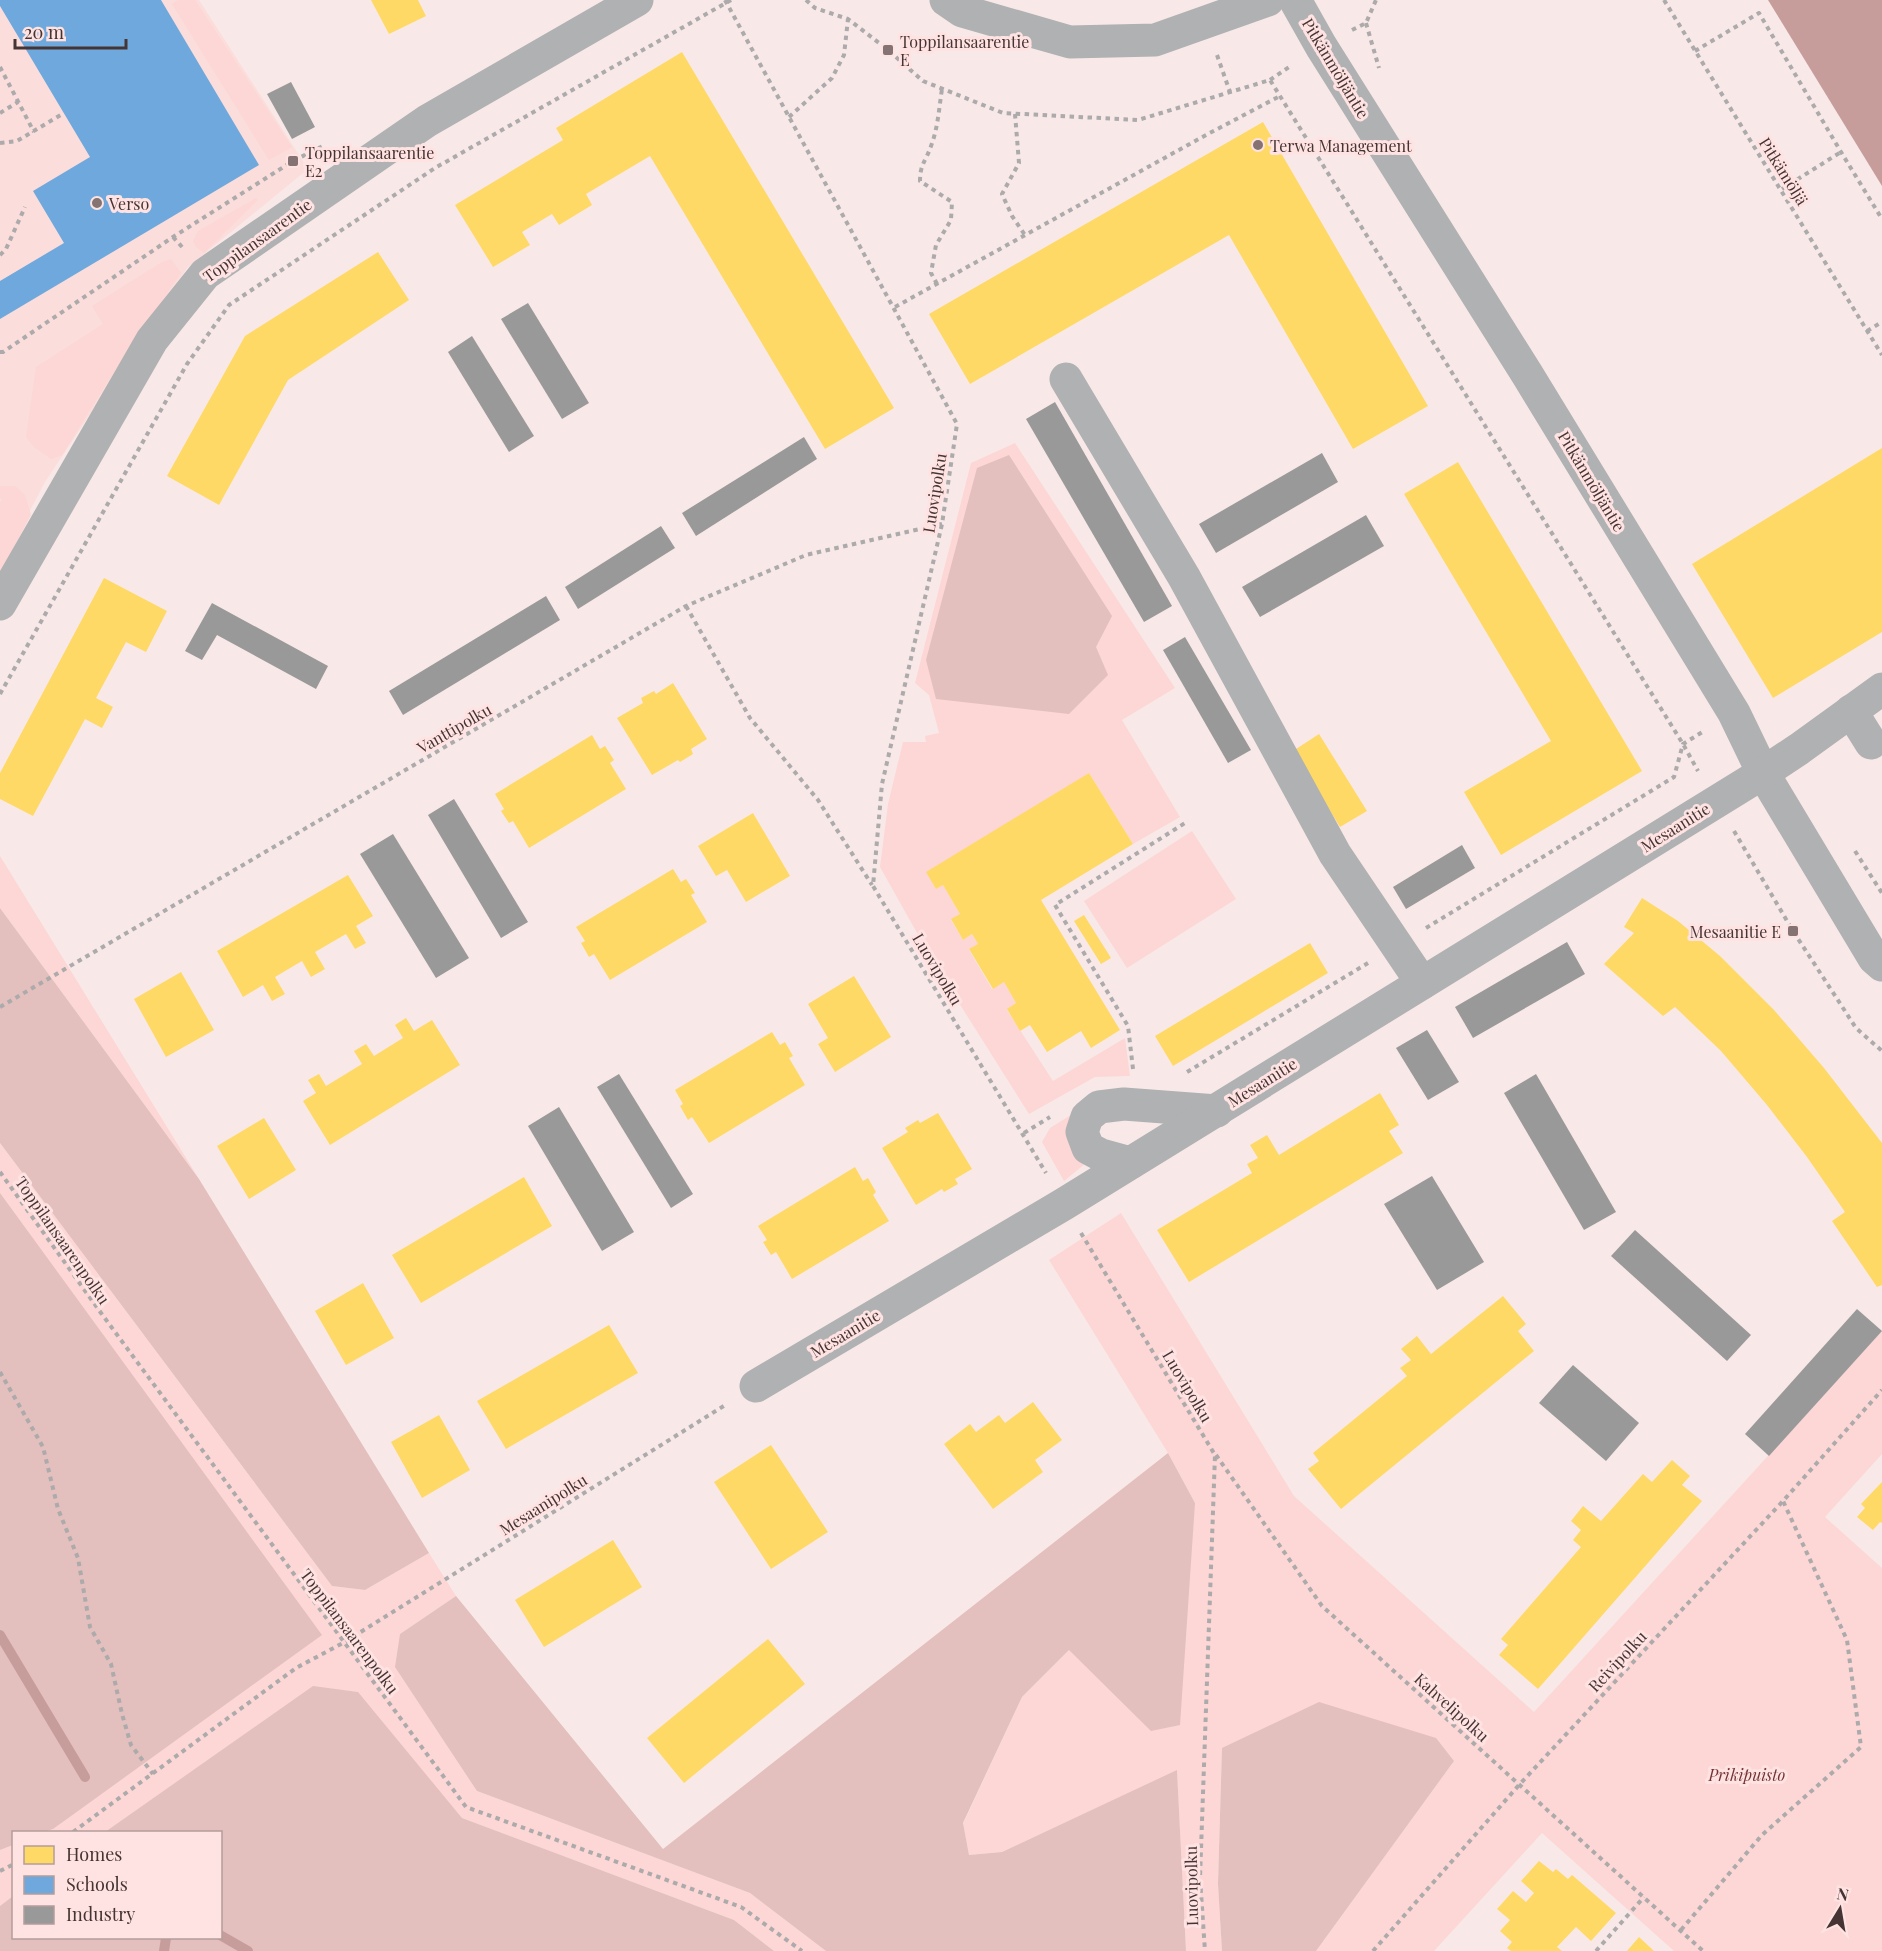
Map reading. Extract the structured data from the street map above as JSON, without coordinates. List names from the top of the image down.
{
  "streets": {
    "street": ["Pitkänmöljäntie", "Toppilansaarentie", "Mesaanitie"],
    "path": [
      "Pitkämöljä",
      "Luovipolku",
      "Vanttipolku",
      "Toppilansaarenpolku",
      "Mesaanipolku",
      "Reivipolku",
      "Kahvelipolku"
    ]
  },
  "crossings": [
    ["Pitkänmöljäntie", "Mesaanitie"],
    ["Luovipolku", "Vanttipolku"],
    ["Luovipolku", "Mesaanitie"],
    ["Luovipolku", "Kahvelipolku"],
    ["Mesaanitie", "Mesaanipolku"],
    ["Toppilansaarenpolku", "Mesaanipolku"],
    ["Reivipolku", "Kahvelipolku"]
  ],
  "parks": ["Prikipuisto"],
  "places": {
    "transit": ["Toppilansaarentie E", "Toppilansaarentie E2", "Mesaanitie E"],
    "other": ["Terwa Management", "Verso"]
  },
  "legend": ["Homes", "Schools", "Industry"],
  "scale_bar": "20 m",
  "north": "top"
}
